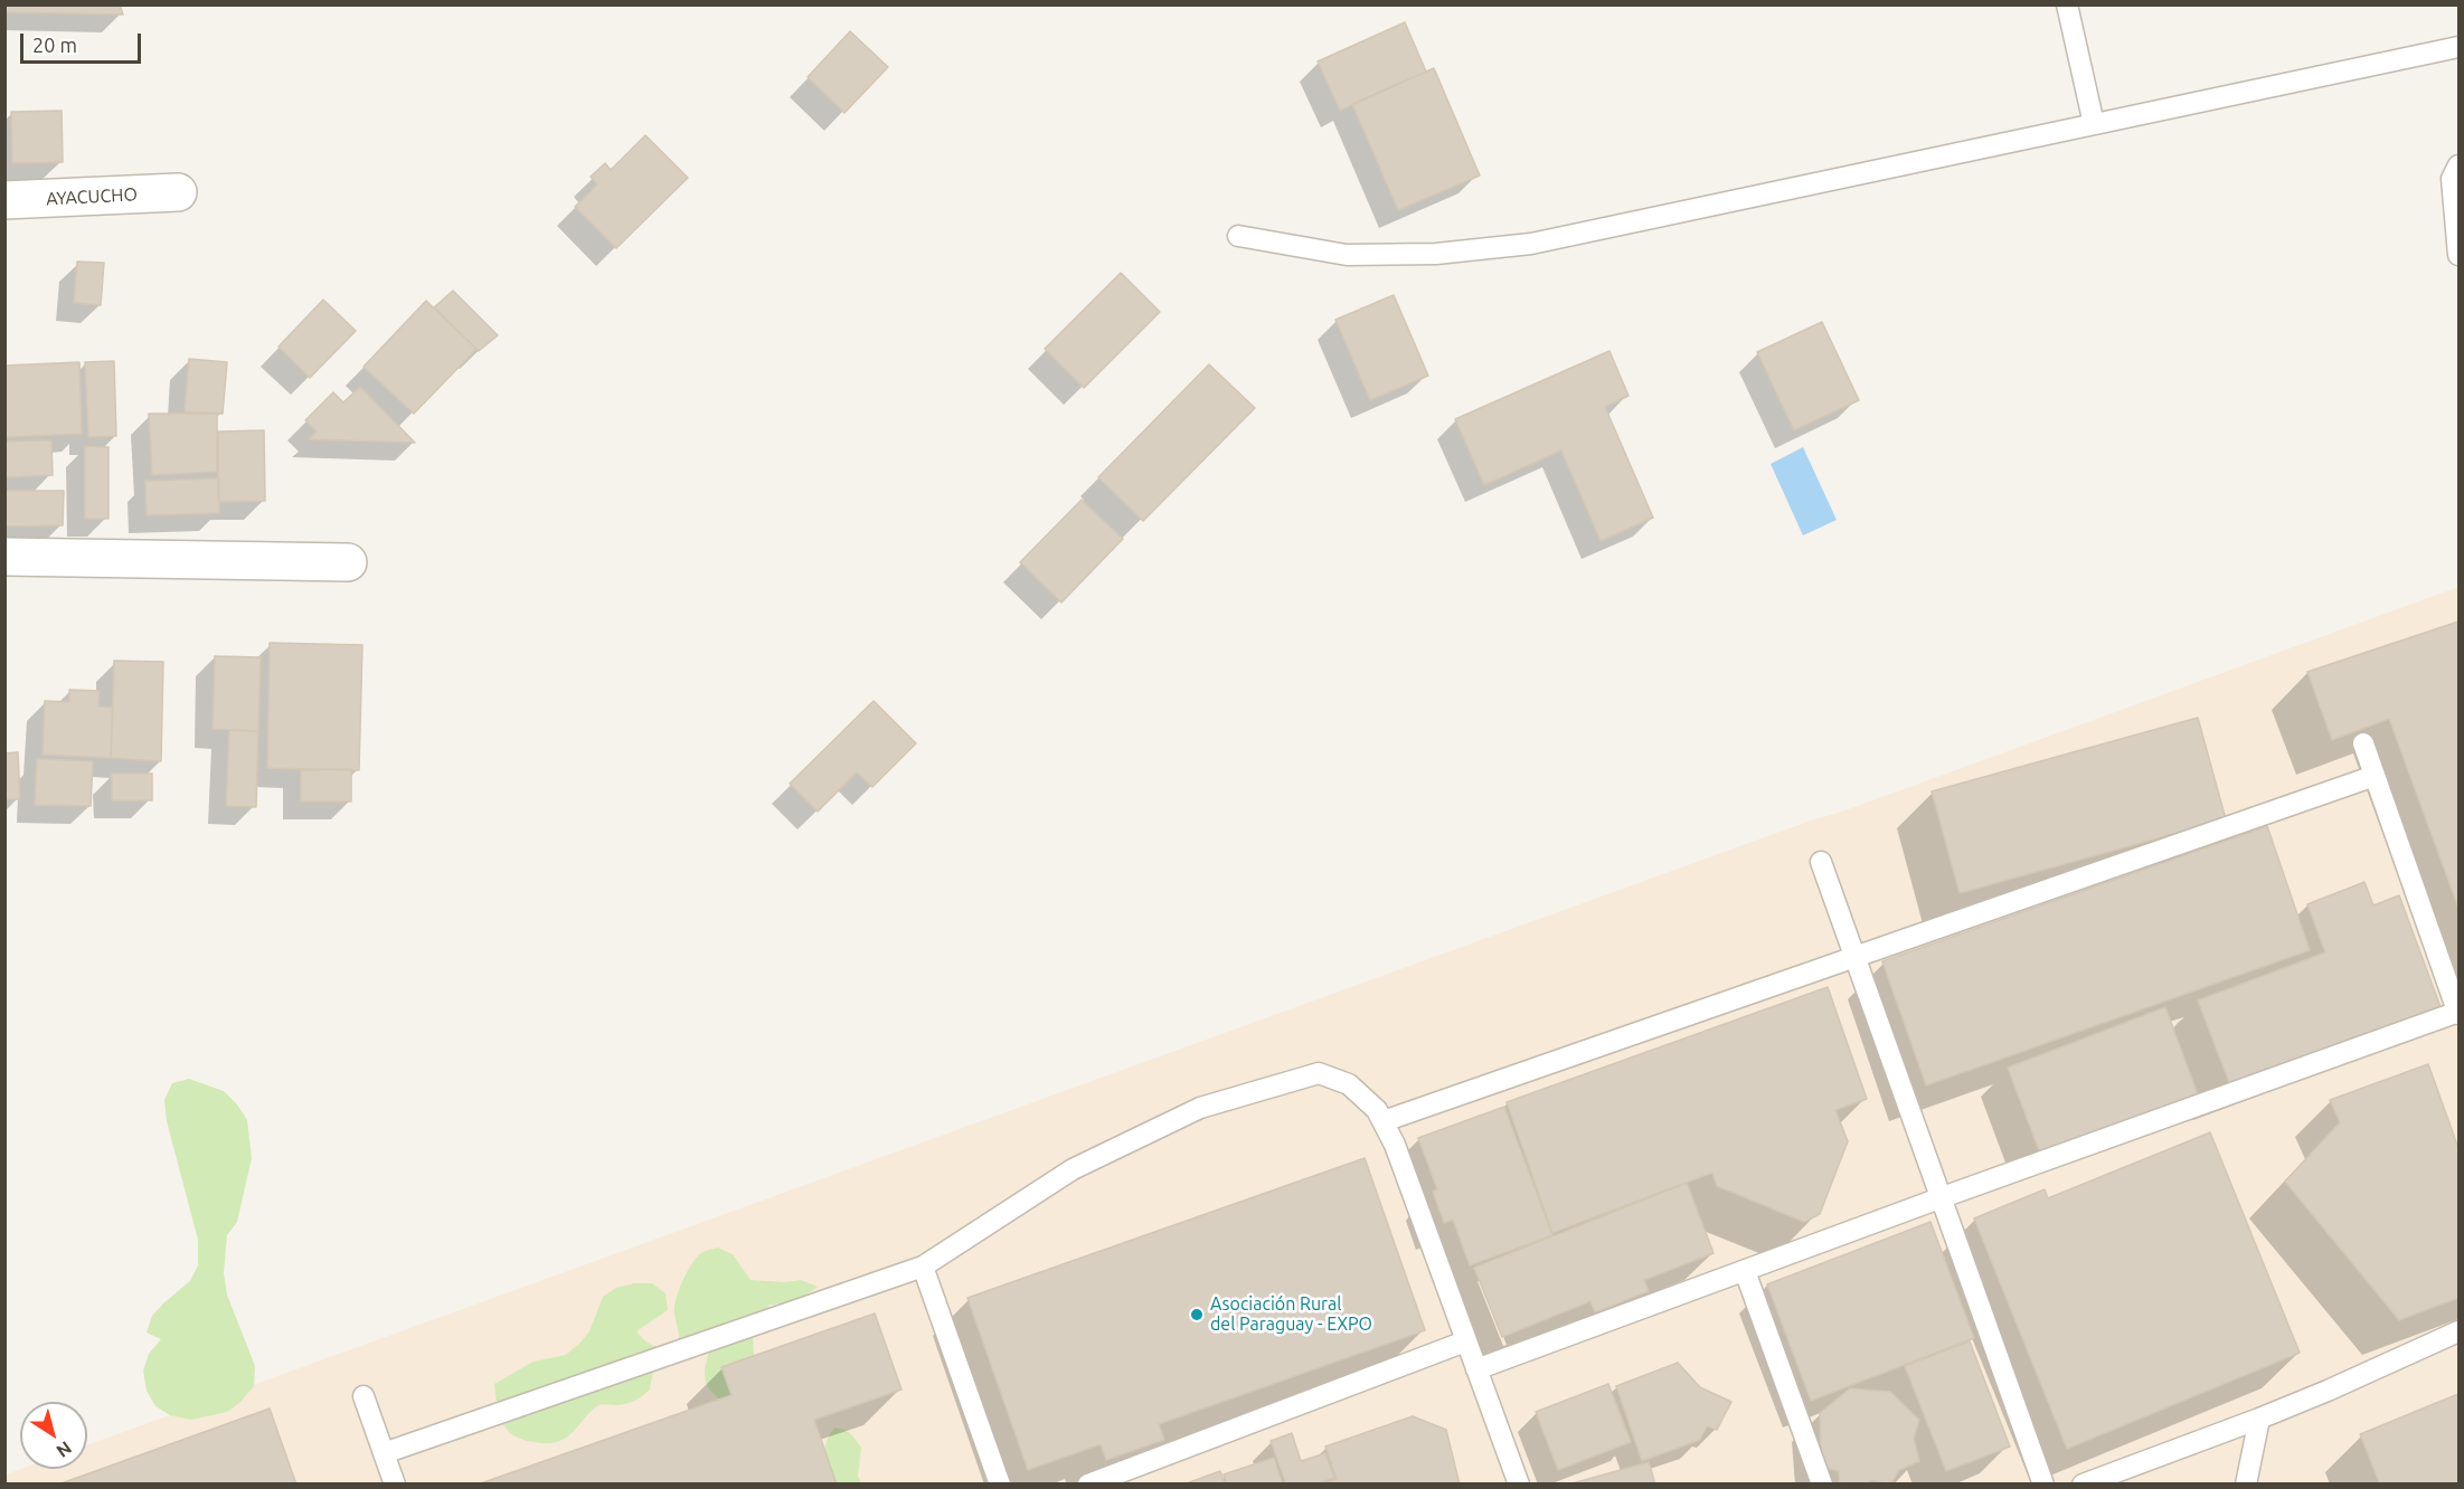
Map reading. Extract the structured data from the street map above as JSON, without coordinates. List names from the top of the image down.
{
  "streets": {
    "street": ["AYACUCHO"]
  },
  "places": ["Asociación Rural del Paraguay - EXPO"],
  "scale_bar": "20 m",
  "north": "bottom right"
}
